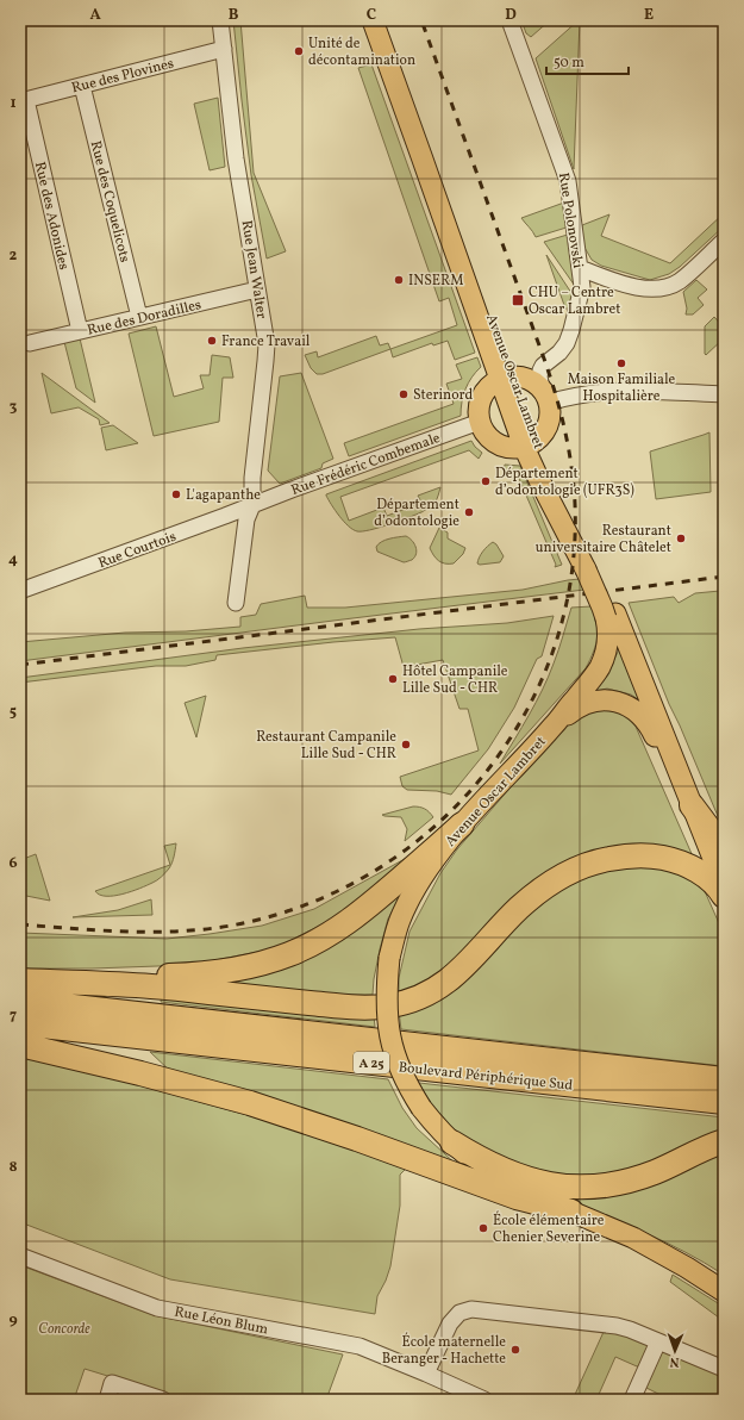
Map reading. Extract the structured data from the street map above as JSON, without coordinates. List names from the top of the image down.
{
  "streets": {
    "highway": ["A 25", "Boulevard Périphérique Sud"],
    "main road": ["Avenue Oscar Lambret"],
    "street": [
      "Rue des Plovines",
      "Rue des Coquelicots",
      "Rue des Adonides",
      "Rue Polonovski",
      "Rue Jean Walter",
      "Rue des Doradilles",
      "Rue Frédéric Combemale",
      "Rue Courtois",
      "Rue Léon Blum"
    ]
  },
  "crossings": [
    ["Rue des Plovines", "Rue des Coquelicots"],
    ["Rue des Plovines", "Rue des Adonides"],
    ["Rue des Plovines", "Rue Jean Walter"],
    ["Rue des Coquelicots", "Rue des Doradilles"],
    ["Rue des Adonides", "Rue des Doradilles"],
    ["Rue Jean Walter", "Rue des Doradilles"],
    ["Rue Jean Walter", "Rue Frédéric Combemale"],
    ["Rue Jean Walter", "Rue Courtois"],
    ["Rue Frédéric Combemale", "Rue Courtois"]
  ],
  "parks": ["Concorde"],
  "places": {
    "other": [
      "Unité de décontamination",
      "INSERM",
      "France Travail",
      "Maison Familiale Hospitalière",
      "Sterinord",
      "Département d’odontologie (UFR3S)",
      "L'agapanthe",
      "Département d’odontologie",
      "Restaurant universitaire Châtelet",
      "Hôtel Campanile Lille Sud - CHR",
      "Restaurant Campanile Lille Sud - CHR",
      "École élémentaire Chenier Severine",
      "École maternelle Beranger - Hachette"
    ],
    "transit": ["CHU – Centre Oscar Lambret"]
  },
  "scale_bar": "50 m",
  "north": "bottom",
  "grid": {
    "columns": [
      "A",
      "B",
      "C",
      "D",
      "E"
    ],
    "rows": [
      "1",
      "2",
      "3",
      "4",
      "5",
      "6",
      "7",
      "8",
      "9"
    ]
  }
}
